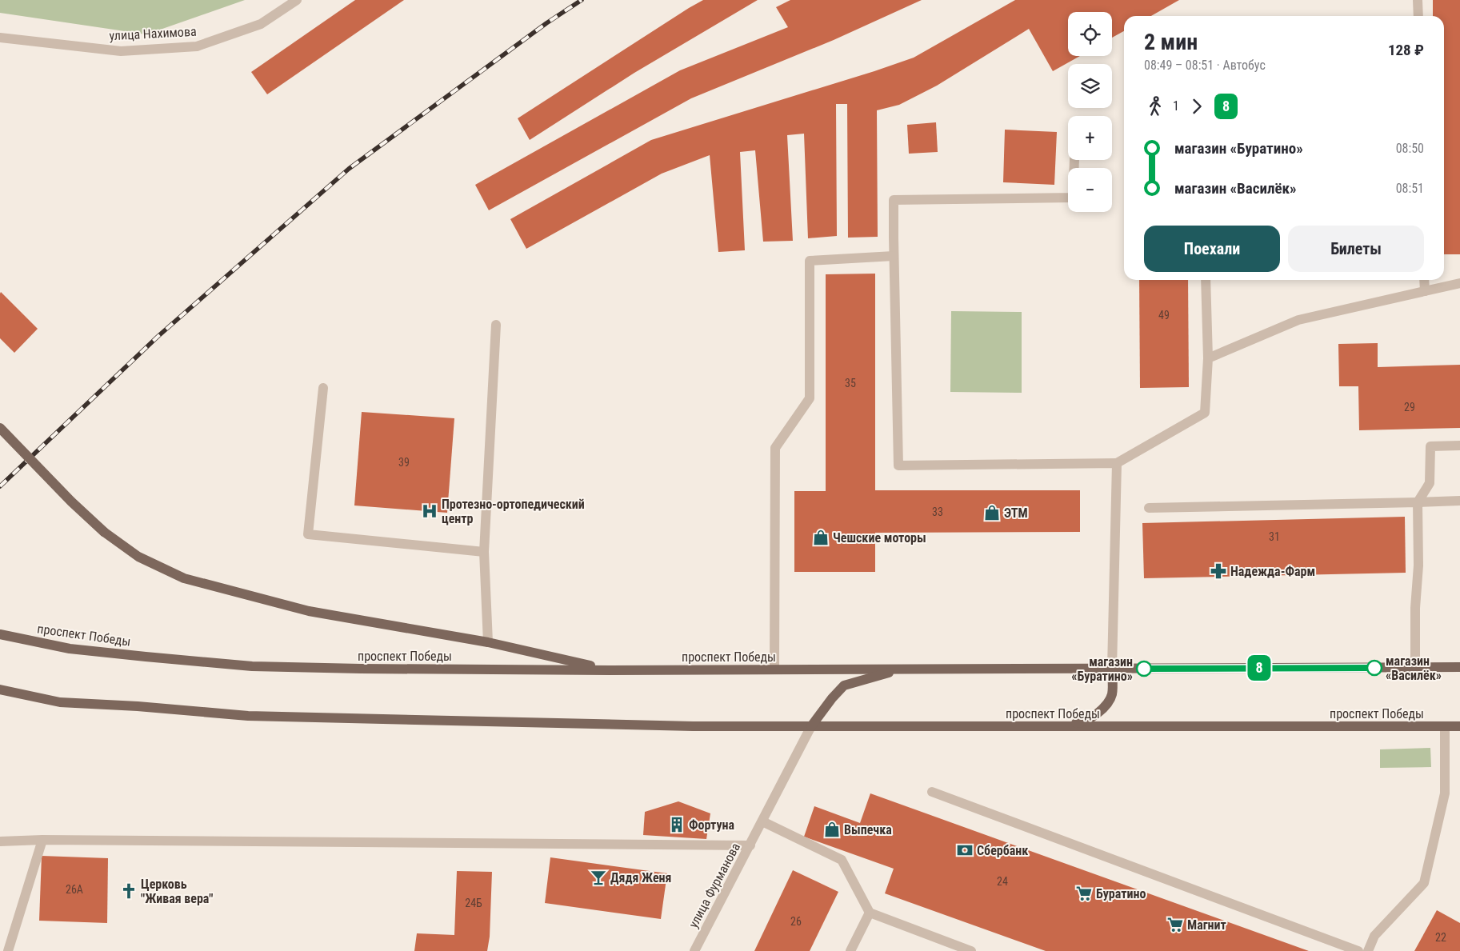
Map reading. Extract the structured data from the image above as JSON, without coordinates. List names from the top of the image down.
{
  "streets": {
    "main road": ["проспект Победы"],
    "street": ["улица Нахимова", "улица Фурманова"]
  },
  "crossings": [
    ["проспект Победы", "улица Фурманова"]
  ],
  "places": {
    "hospital": ["Протезно-ортопедический центр"],
    "shop": ["ЭТМ", "Чешские моторы", "Выпечка"],
    "pharmacy": ["Надежда-Фарм"],
    "other": ["магазин «Василёк»", "магазин «Буратино»"],
    "building": ["Фортуна"],
    "bank": ["Сбербанк"],
    "bar": ["Дядя Женя"],
    "church": ["Церковь \"Живая вера\""],
    "supermarket": ["Буратино", "Магнит"]
  },
  "lines": ["bus line 8"],
  "house_numbers": [
    "49",
    "35",
    "29",
    "39",
    "33",
    "31",
    "24",
    "26А",
    "24Б",
    "26",
    "22"
  ],
  "page": {
    "on_map": "8",
    "map_buttons": ["+", "−"],
    "heading": ["2 мин", "08:49 – 08:51 · Автобус", "128 ₽"],
    "legs": ["1", "8"],
    "list": [
      {
        "name": "магазин «Буратино»",
        "value": "08:50"
      },
      {
        "name": "магазин «Василёк»",
        "value": "08:51"
      }
    ],
    "buttons": ["Поехали", "Билеты"]
  }
}
